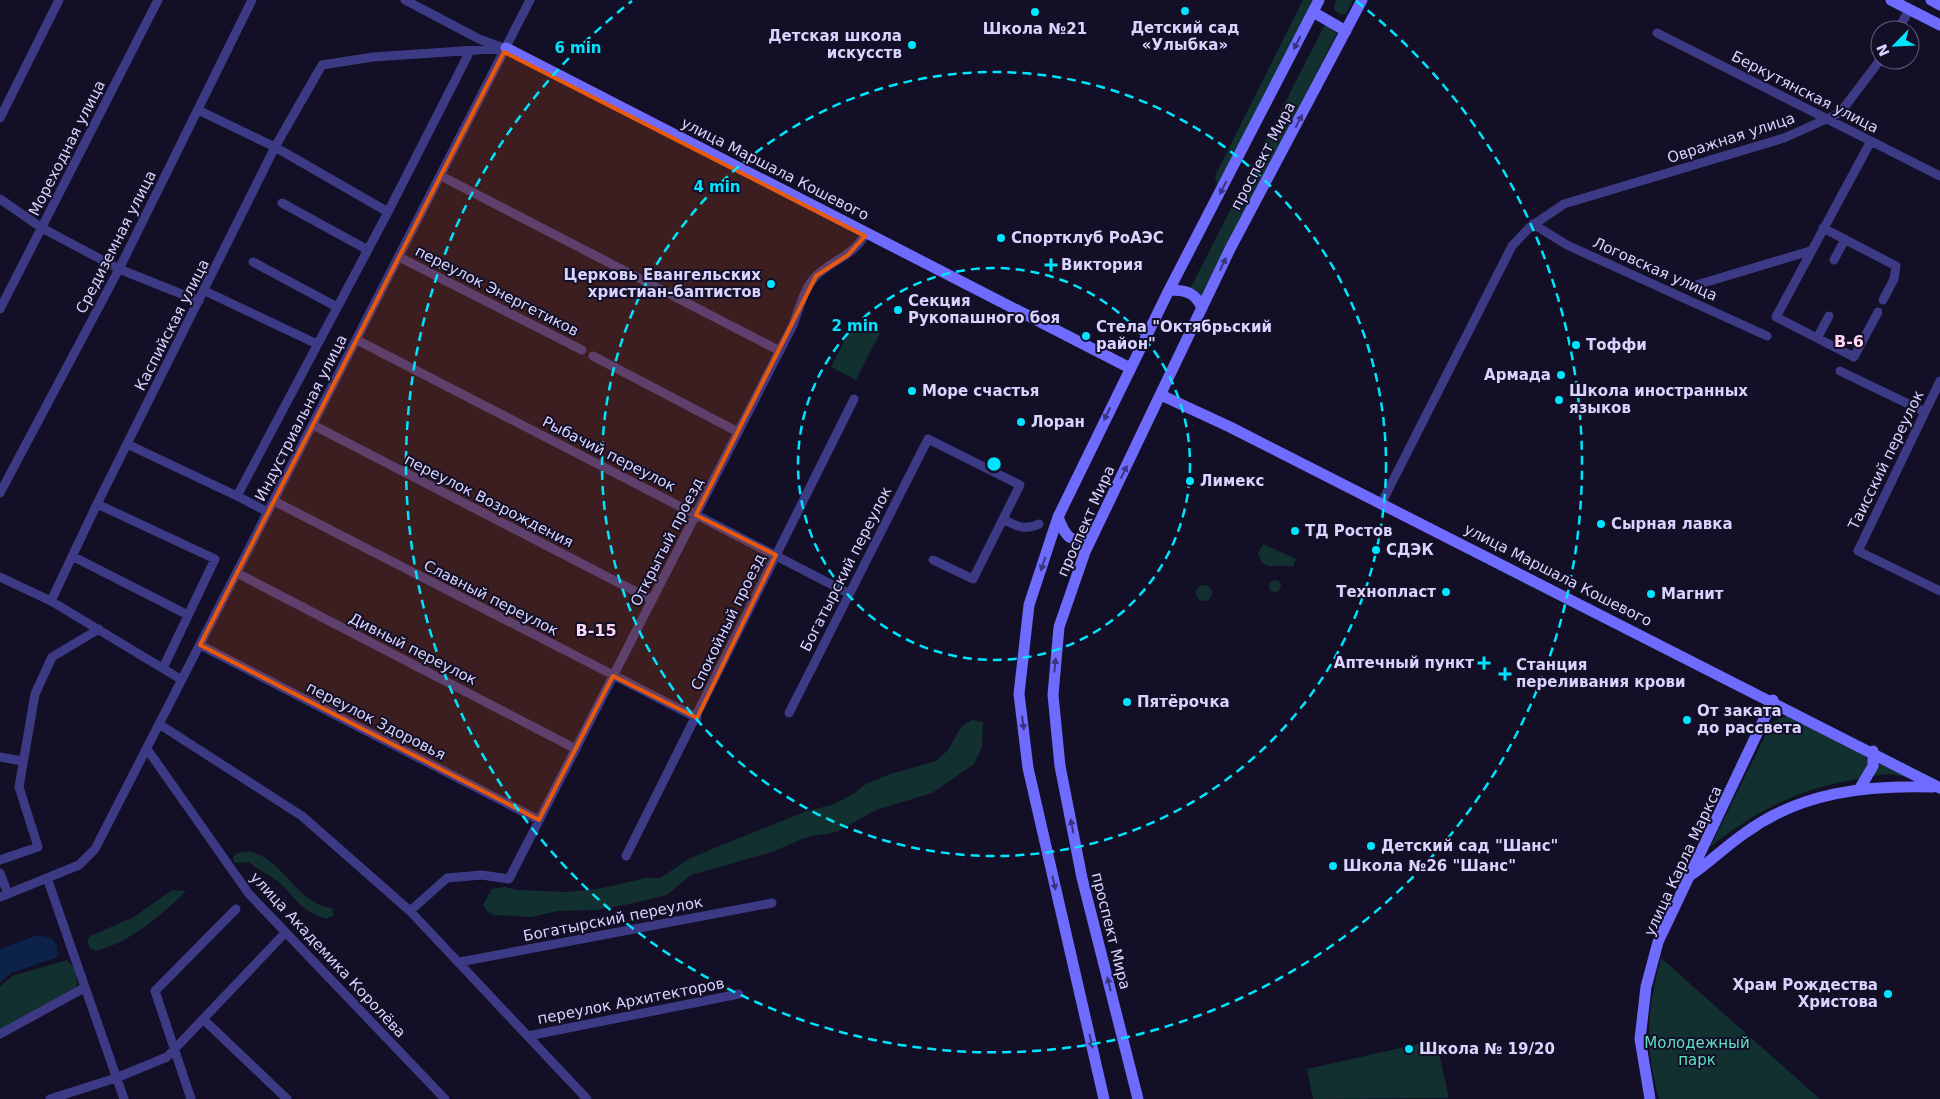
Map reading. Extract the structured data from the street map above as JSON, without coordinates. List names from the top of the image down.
{
  "streets": {
    "street": [
      "Беркутянская улица",
      "Овражная улица",
      "Мореходная улица",
      "проспект Мира",
      "улица Маршала Кошевого",
      "Средиземная улица",
      "Логовская улица",
      "переулок Энергетиков",
      "Каспийская улица",
      "Индустриальная улица",
      "Рыбачий переулок",
      "Таисский переулок",
      "переулок Возрождения",
      "Открытый проезд",
      "Богатырский переулок",
      "Славный переулок",
      "Спокойный проезд",
      "Дивный переулок",
      "переулок Здоровья",
      "улица Карла Маркса",
      "улица Академика Королёва",
      "переулок Архитекторов"
    ]
  },
  "crossings": [
    ["Беркутянская улица", "Овражная улица"],
    ["Овражная улица", "улица Маршала Кошевого"],
    ["Овражная улица", "Логовская улица"],
    ["проспект Мира", "улица Маршала Кошевого"],
    ["улица Маршала Кошевого", "Индустриальная улица"],
    ["улица Маршала Кошевого", "Открытый проезд"],
    ["улица Маршала Кошевого", "улица Карла Маркса"],
    ["переулок Энергетиков", "Индустриальная улица"],
    ["Индустриальная улица", "Рыбачий переулок"],
    ["Индустриальная улица", "переулок Возрождения"],
    ["Индустриальная улица", "Славный переулок"],
    ["Индустриальная улица", "Дивный переулок"],
    ["Индустриальная улица", "переулок Здоровья"],
    ["Индустриальная улица", "улица Академика Королёва"],
    ["Рыбачий переулок", "Открытый проезд"],
    ["Рыбачий переулок", "Богатырский переулок"],
    ["Рыбачий переулок", "Спокойный проезд"],
    ["переулок Возрождения", "Открытый проезд"],
    ["Открытый проезд", "Славный переулок"],
    ["Открытый проезд", "Дивный переулок"],
    ["Открытый проезд", "переулок Здоровья"],
    ["Славный переулок", "Спокойный проезд"]
  ],
  "districts": ["В-6", "В-15"],
  "parks": ["Молодежный парк"],
  "places": {
    "other": [
      "Детский сад «Улыбка»",
      "Школа №21",
      "Детская школа искусств",
      "Спортклуб РоАЭС",
      "Церковь Евангельских христиан-баптистов",
      "Секция Рукопашного боя",
      "Стела \"Октябрьский район\"",
      "Тоффи",
      "Армада",
      "Море счастья",
      "Школа иностранных языков",
      "Лоран",
      "Лимекс",
      "Сырная лавка",
      "ТД Ростов",
      "СДЭК",
      "Технопласт",
      "Магнит",
      "Пятёрочка",
      "От заката до рассвета",
      "Детский сад \"Шанс\"",
      "Школа №26 \"Шанс\"",
      "Храм Рождества Христова",
      "Школа № 19/20"
    ],
    "health": ["Виктория", "Аптечный пункт", "Станция переливания крови"]
  },
  "north": "bottom left",
  "rings": ["6 min", "4 min", "2 min"]
}
